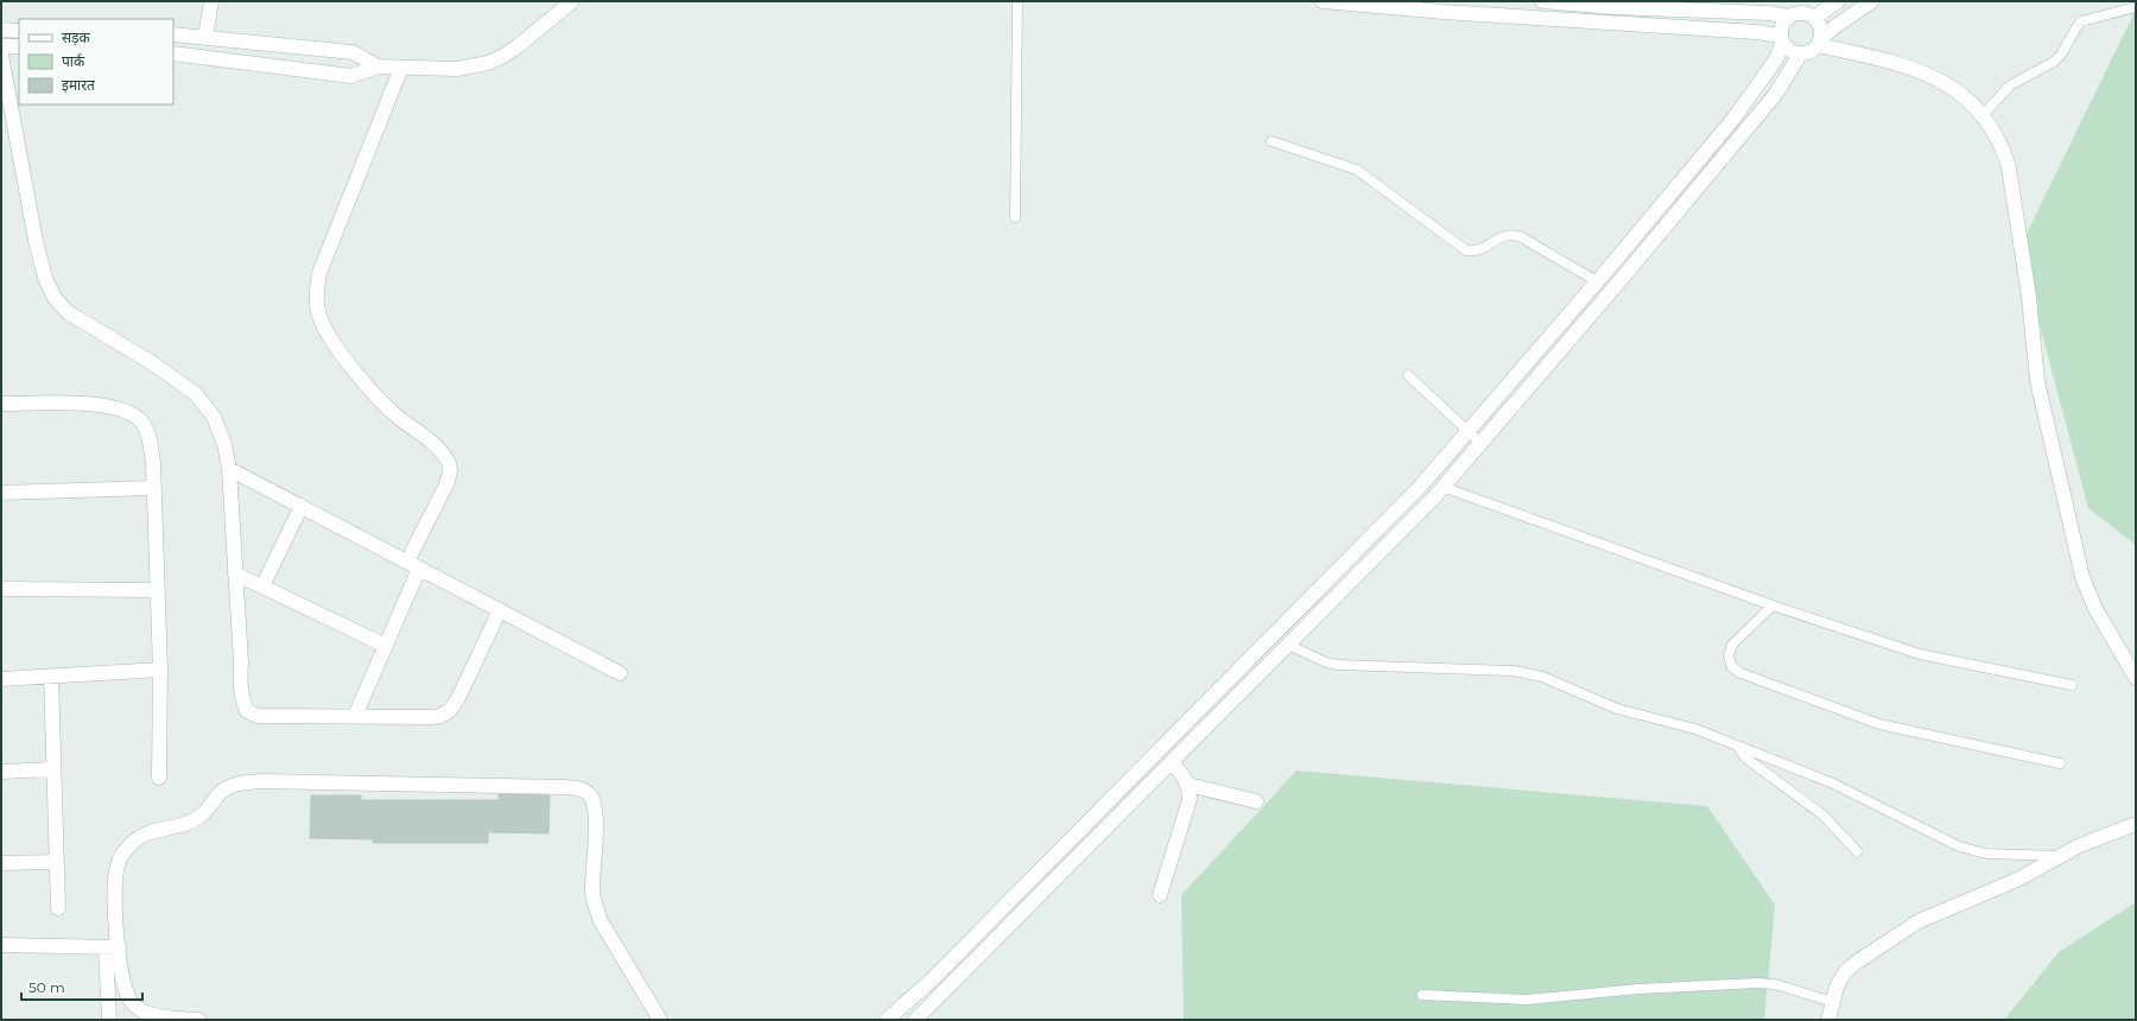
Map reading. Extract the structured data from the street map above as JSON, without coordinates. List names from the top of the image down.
{
  "legend": ["सड़क", "पार्क", "इमारत"],
  "scale_bar": "50 m"
}
